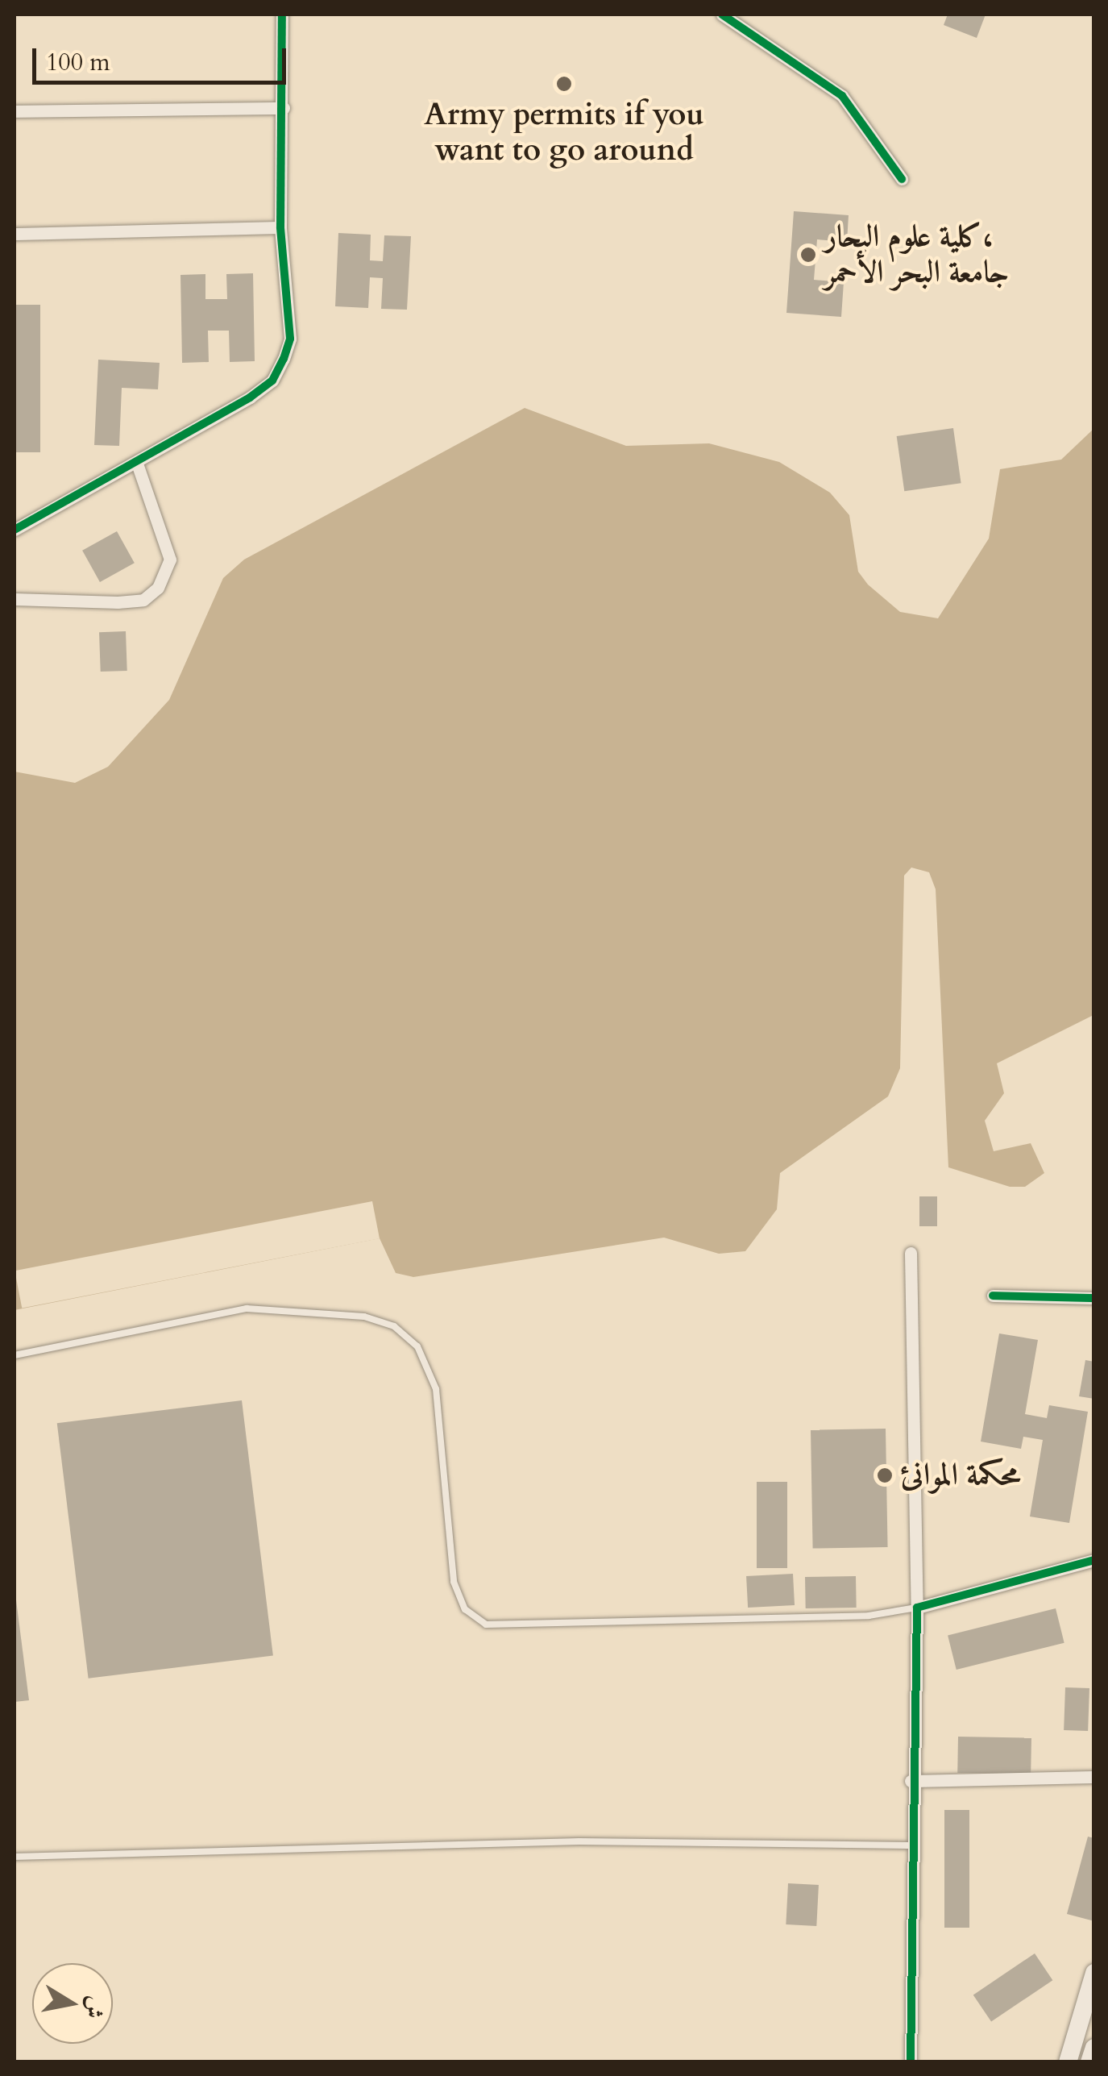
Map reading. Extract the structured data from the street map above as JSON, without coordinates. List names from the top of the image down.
{
  "places": ["Army permits if you want to go around", "كلية علوم البحار، جامعة البحر الأحمر", "محكمة الموانئ"],
  "scale_bar": "100 m",
  "north": "right"
}
